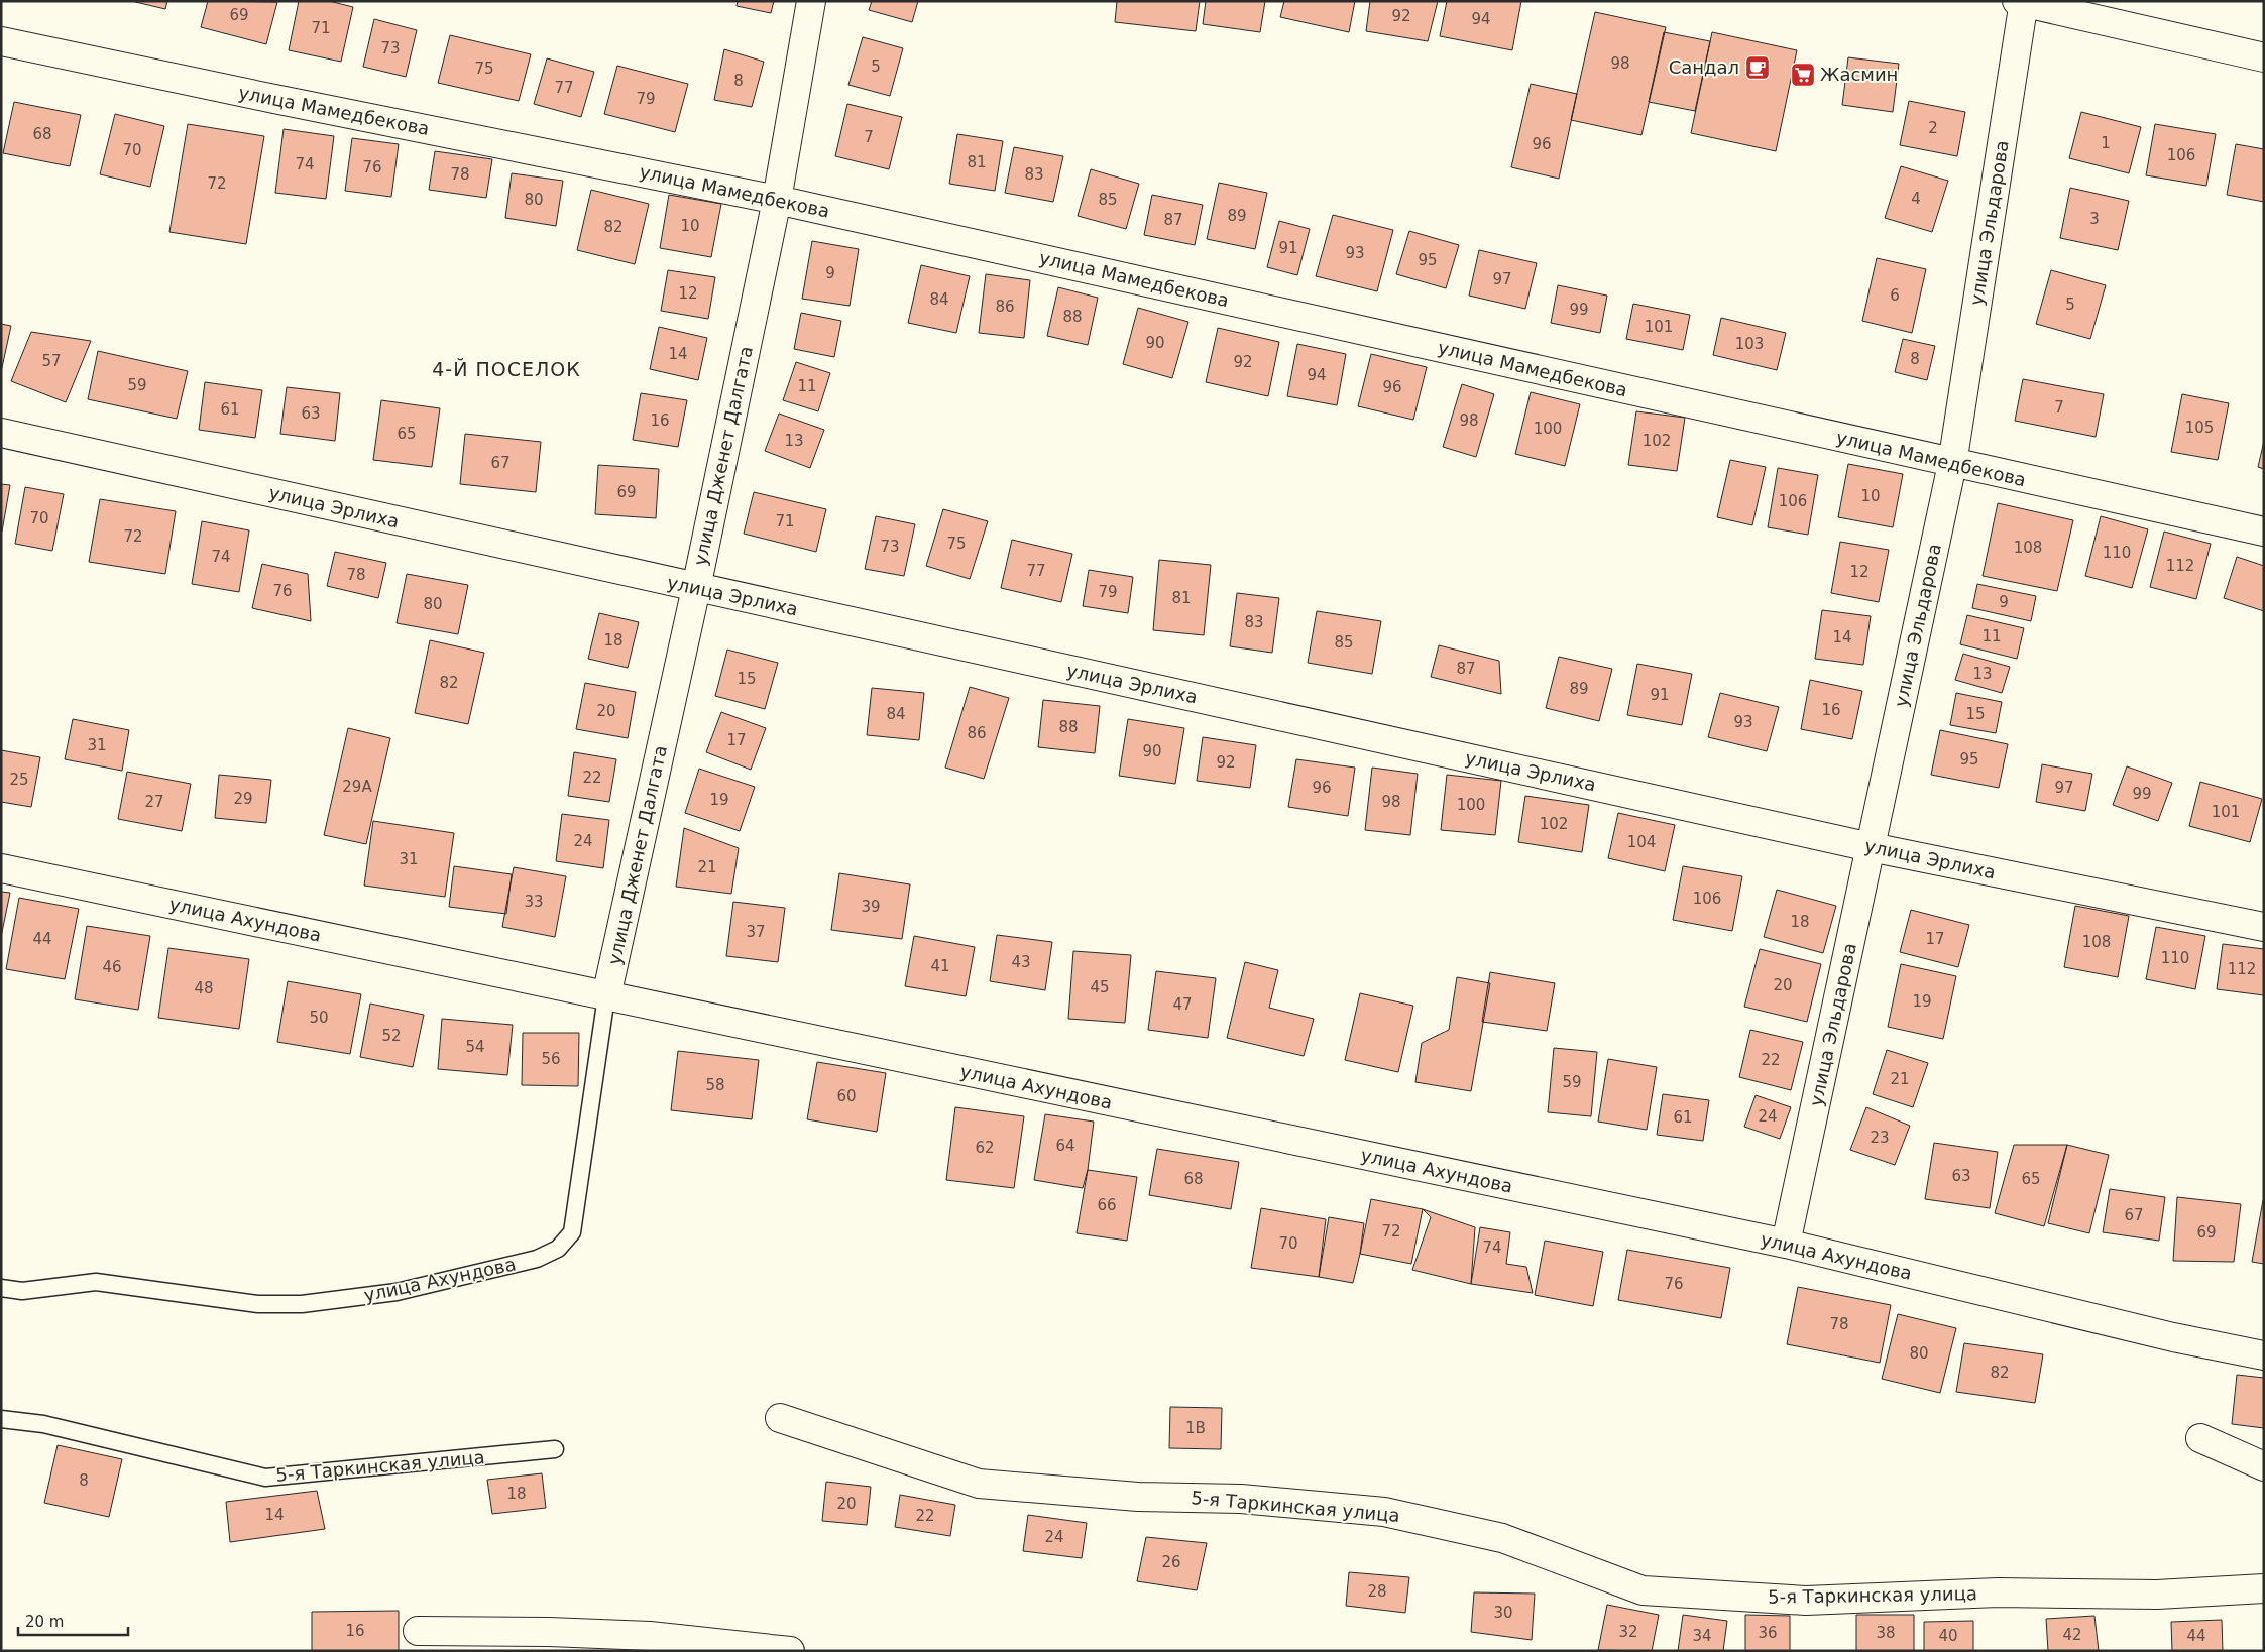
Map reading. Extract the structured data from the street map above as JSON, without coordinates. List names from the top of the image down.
{
  "streets": {
    "street": [
      "улица Мамедбекова",
      "улица Эльдарова",
      "улица Дженет Далгата",
      "улица Эрлиха",
      "улица Ахундова",
      "5-я Таркинская улица"
    ]
  },
  "crossings": [
    ["улица Мамедбекова", "улица Эльдарова"],
    ["улица Мамедбекова", "улица Дженет Далгата"],
    ["улица Эльдарова", "улица Эрлиха"],
    ["улица Эльдарова", "улица Ахундова"],
    ["улица Дженет Далгата", "улица Эрлиха"],
    ["улица Дженет Далгата", "улица Ахундова"]
  ],
  "districts": ["4-Й ПОСЕЛОК"],
  "places": {
    "cafe": ["Сандал"],
    "supermarket": ["Жасмин"]
  },
  "house_numbers": [
    "69",
    "92",
    "94",
    "71",
    "73",
    "98",
    "5",
    "75",
    "8",
    "77",
    "79",
    "2",
    "68",
    "7",
    "1",
    "96",
    "70",
    "106",
    "81",
    "74",
    "76",
    "78",
    "83",
    "72",
    "4",
    "80",
    "85",
    "89",
    "3",
    "87",
    "10",
    "82",
    "91",
    "93",
    "95",
    "9",
    "97",
    "12",
    "6",
    "84",
    "5",
    "86",
    "99",
    "88",
    "101",
    "90",
    "103",
    "14",
    "8",
    "57",
    "92",
    "94",
    "59",
    "11",
    "96",
    "7",
    "61",
    "63",
    "16",
    "98",
    "105",
    "100",
    "65",
    "13",
    "102",
    "67",
    "69",
    "10",
    "106",
    "70",
    "71",
    "72",
    "75",
    "73",
    "108",
    "110",
    "74",
    "112",
    "77",
    "12",
    "78",
    "76",
    "79",
    "81",
    "9",
    "80",
    "83",
    "11",
    "14",
    "18",
    "85",
    "87",
    "13",
    "15",
    "82",
    "89",
    "91",
    "16",
    "20",
    "84",
    "15",
    "93",
    "88",
    "86",
    "17",
    "31",
    "90",
    "95",
    "92",
    "22",
    "25",
    "29А",
    "96",
    "97",
    "99",
    "29",
    "19",
    "27",
    "98",
    "100",
    "101",
    "102",
    "24",
    "104",
    "31",
    "21",
    "106",
    "33",
    "39",
    "18",
    "37",
    "44",
    "17",
    "108",
    "110",
    "43",
    "41",
    "46",
    "112",
    "20",
    "45",
    "48",
    "19",
    "47",
    "50",
    "52",
    "54",
    "56",
    "22",
    "21",
    "59",
    "58",
    "60",
    "24",
    "61",
    "23",
    "64",
    "62",
    "63",
    "68",
    "65",
    "66",
    "67",
    "72",
    "69",
    "70",
    "74",
    "76",
    "78",
    "80",
    "82",
    "1В",
    "8",
    "18",
    "20",
    "14",
    "22",
    "24",
    "26",
    "28",
    "30",
    "16",
    "32",
    "36",
    "38",
    "42",
    "34",
    "40",
    "44"
  ],
  "scale_bar": "20 m"
}
